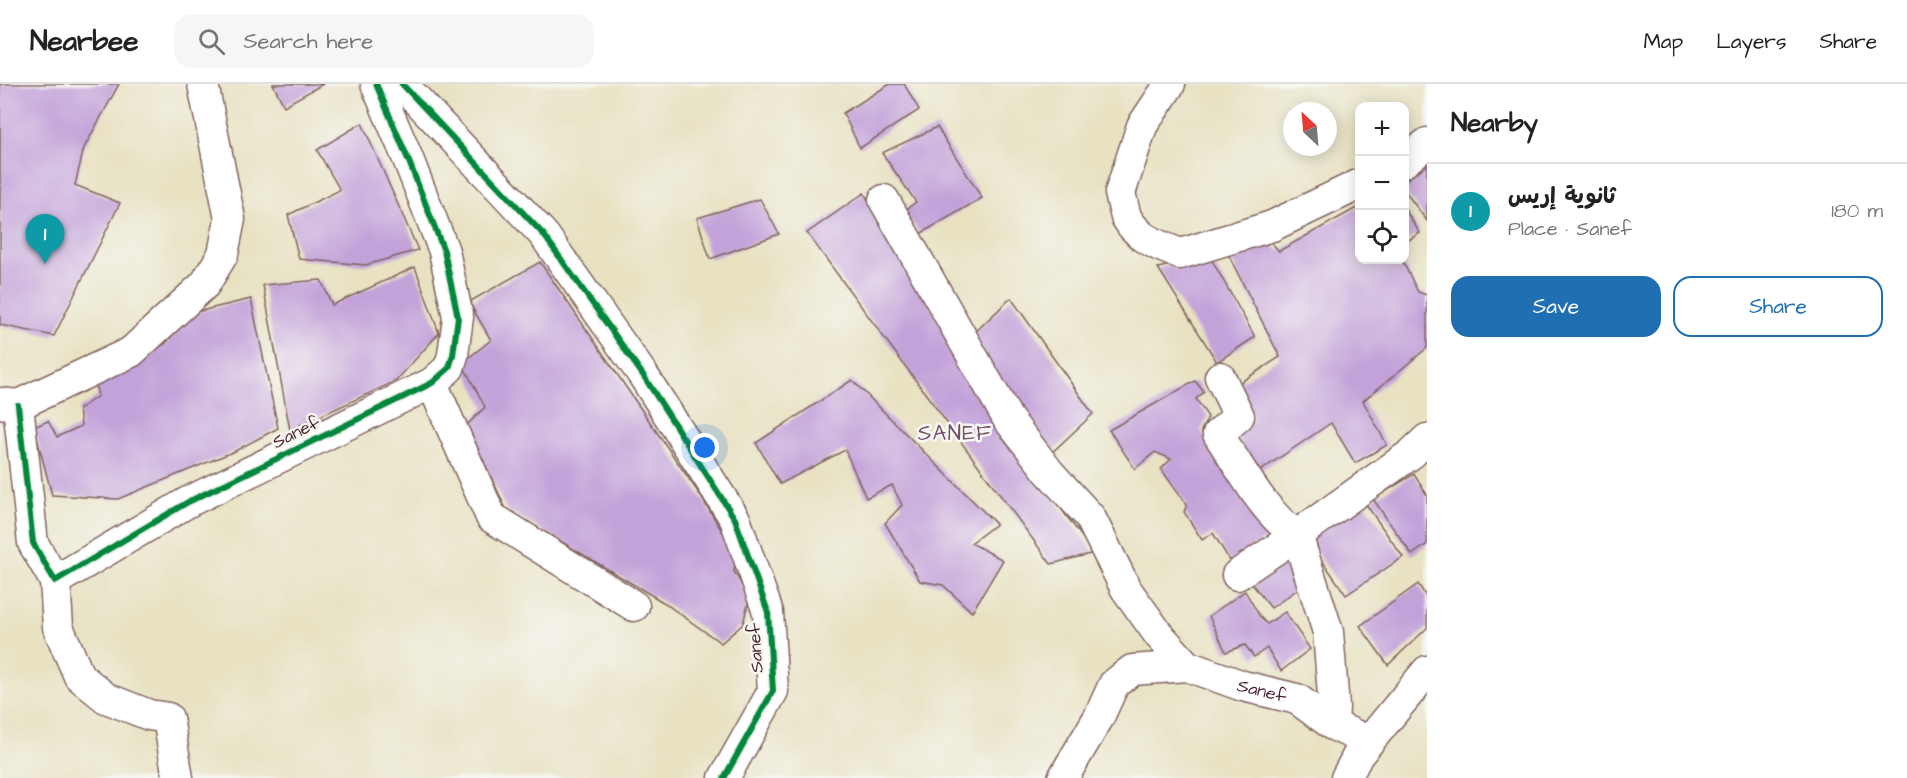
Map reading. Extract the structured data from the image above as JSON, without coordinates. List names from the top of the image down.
{
  "streets": {
    "street": ["Sanef"]
  },
  "districts": ["SANEF"],
  "north": "top left",
  "page": {
    "header": "Nearbee",
    "search": "Search here",
    "nav": ["Map", "Layers", "Share"],
    "heading": "Nearby",
    "map_buttons": ["+", "−"],
    "list": [
      {
        "mark": "1",
        "name": "ثانوية إريس",
        "note": "Place · Sanef",
        "value": "180 m"
      }
    ],
    "pins": "1",
    "buttons": ["Save", "Share"]
  }
}
